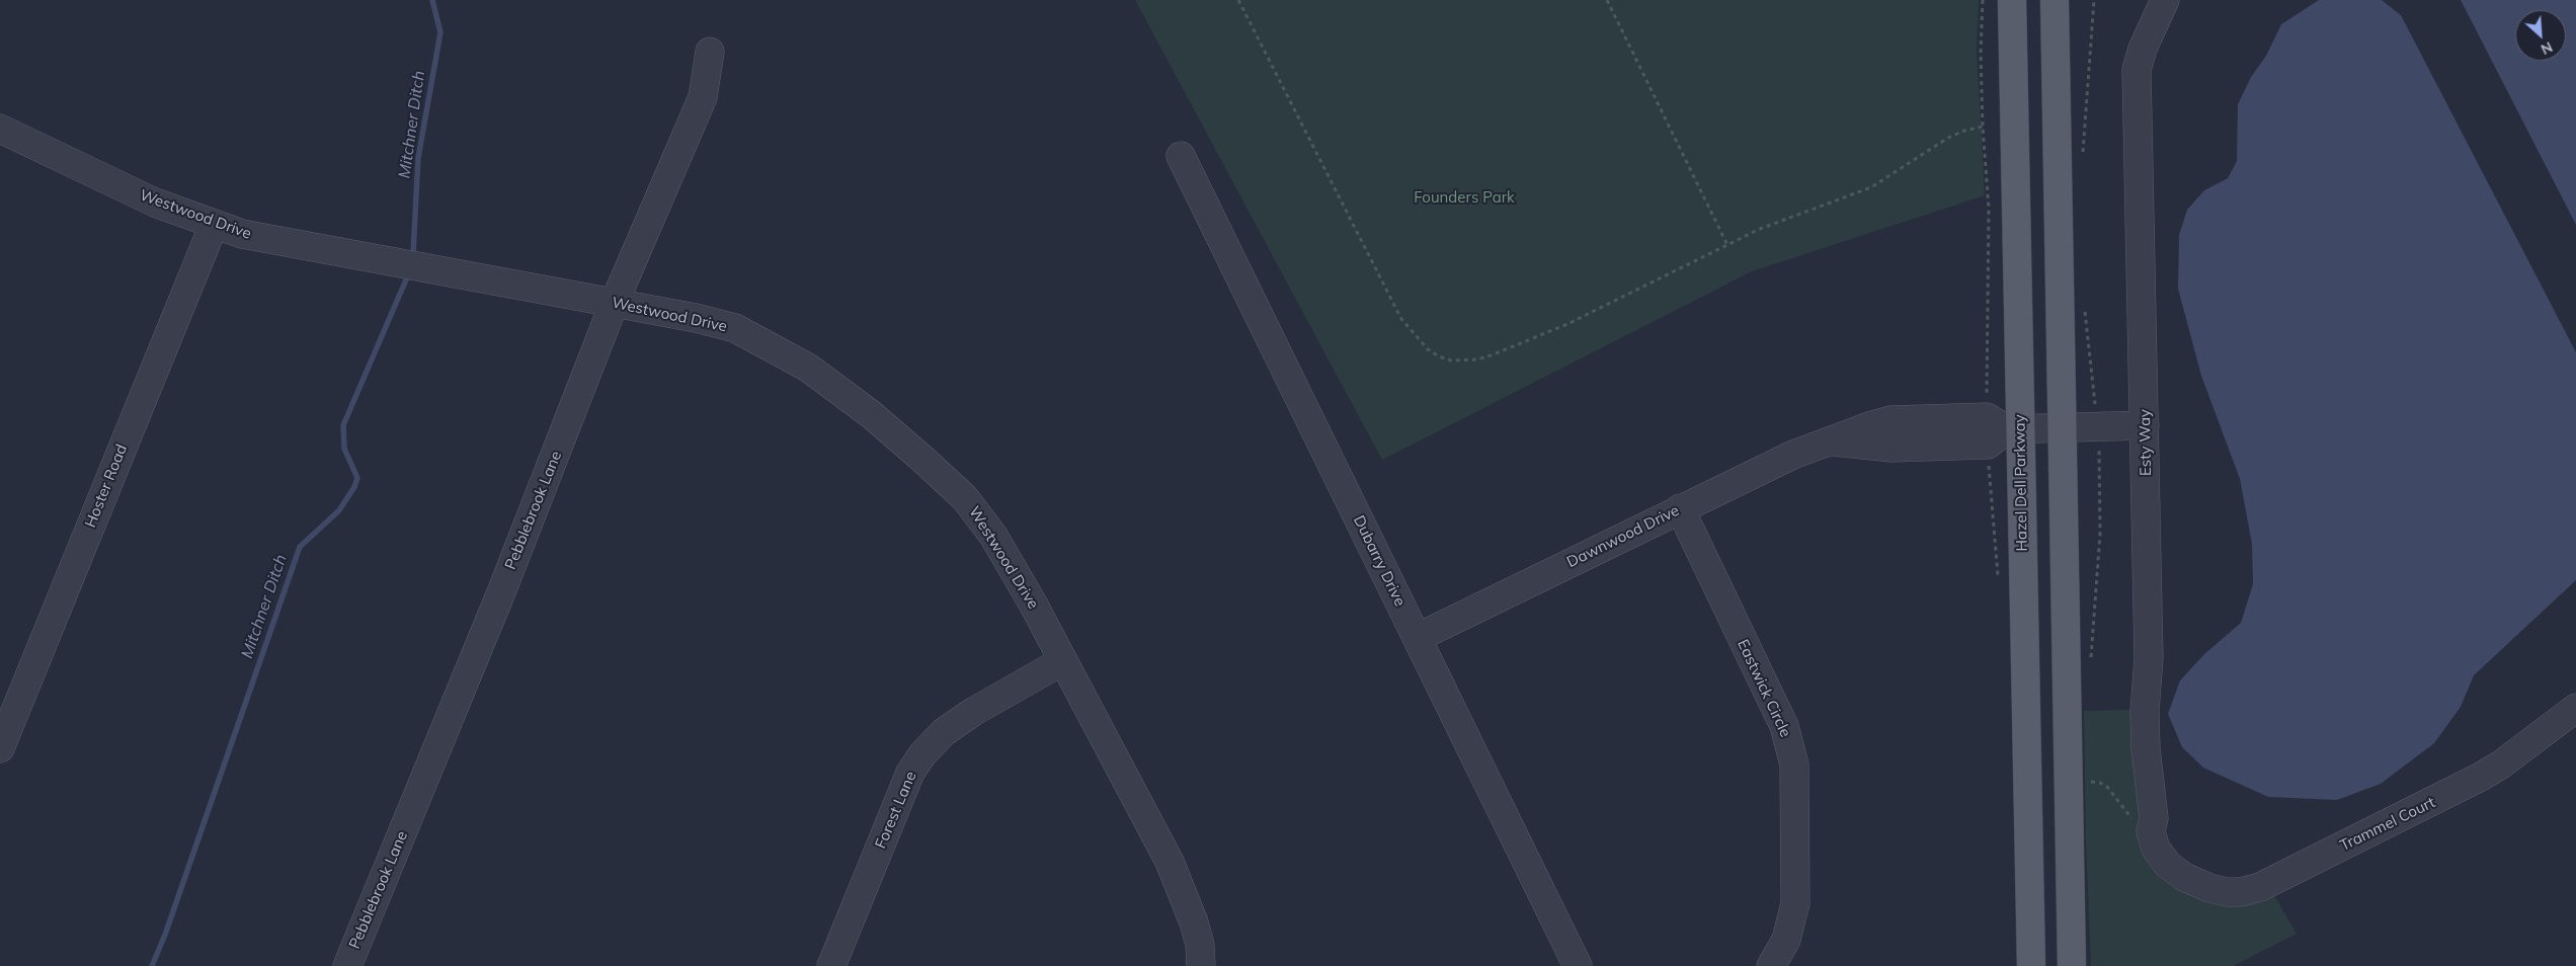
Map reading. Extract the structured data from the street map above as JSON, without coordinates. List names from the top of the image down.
{
  "streets": {
    "main road": ["Hazel Dell Parkway"],
    "street": [
      "Westwood Drive",
      "Esty Way",
      "Hoster Road",
      "Pebblebrook Lane",
      "Dawnwood Drive",
      "Dubarry Drive",
      "Eastwick Circle",
      "Forest Lane",
      "Trammel Court"
    ]
  },
  "crossings": [
    ["Westwood Drive", "Hoster Road"],
    ["Westwood Drive", "Pebblebrook Lane"],
    ["Westwood Drive", "Forest Lane"],
    ["Esty Way", "Trammel Court"],
    ["Hazel Dell Parkway", "Dawnwood Drive"],
    ["Dawnwood Drive", "Dubarry Drive"],
    ["Dawnwood Drive", "Eastwick Circle"]
  ],
  "water": ["Mitchner Ditch"],
  "parks": ["Founders Park"],
  "north": "bottom right"
}
